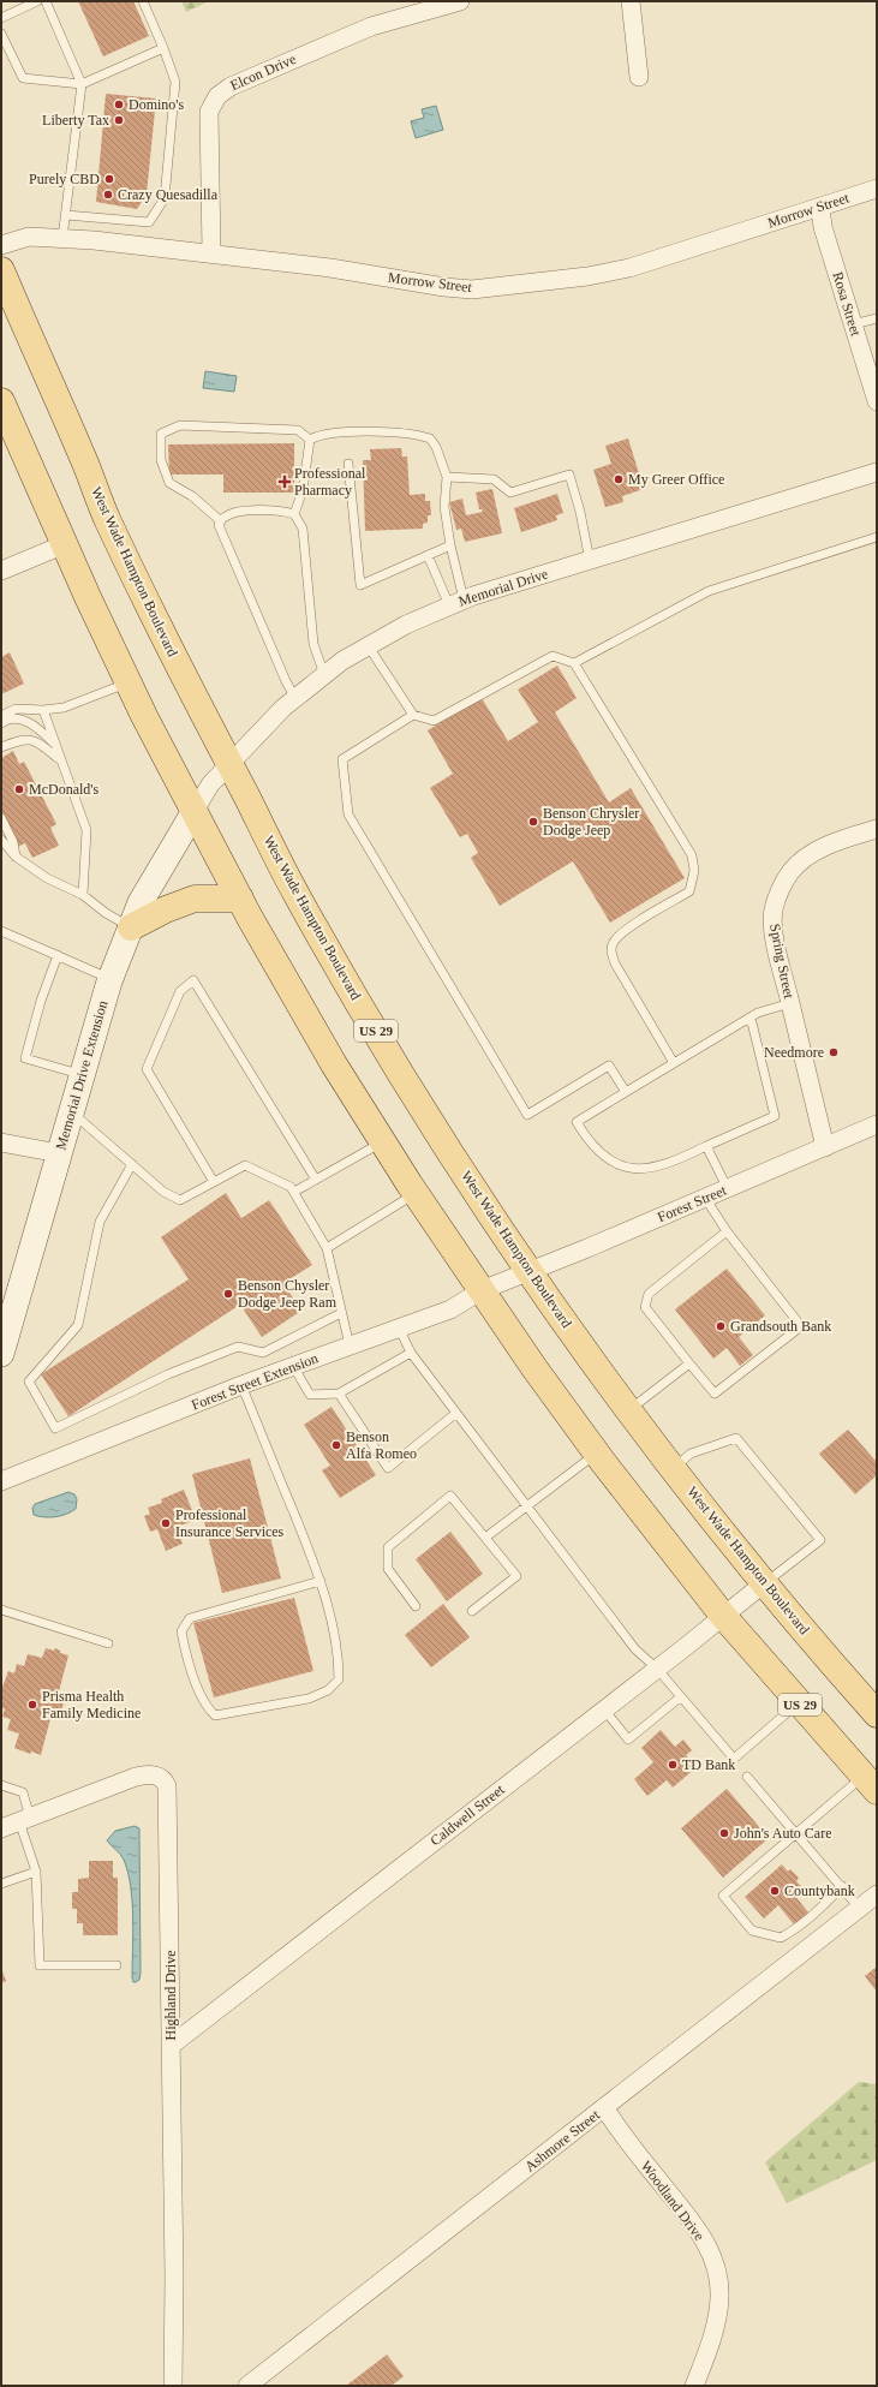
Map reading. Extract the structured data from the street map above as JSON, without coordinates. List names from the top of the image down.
{
  "streets": {
    "main road": ["West Wade Hampton Boulevard", "US 29"],
    "street": [
      "Elcon Drive",
      "Morrow Street",
      "Rosa Street",
      "Memorial Drive",
      "Spring Street",
      "Memorial Drive Extension",
      "Forest Street",
      "Forest Street Extension",
      "Caldwell Street",
      "Highland Drive",
      "Ashmore Street",
      "Woodland Drive"
    ]
  },
  "crossings": [
    ["Elcon Drive", "Morrow Street"],
    ["Morrow Street", "Rosa Street"],
    ["West Wade Hampton Boulevard", "Memorial Drive"],
    ["West Wade Hampton Boulevard", "Forest Street"],
    ["West Wade Hampton Boulevard", "Caldwell Street"],
    ["Memorial Drive", "US 29"],
    ["Memorial Drive", "Memorial Drive Extension"],
    ["Spring Street", "Forest Street"],
    ["US 29", "Memorial Drive Extension"],
    ["US 29", "Forest Street Extension"],
    ["US 29", "Caldwell Street"],
    ["Forest Street", "Forest Street Extension"],
    ["Caldwell Street", "Highland Drive"],
    ["Ashmore Street", "Woodland Drive"]
  ],
  "places": {
    "other": [
      "Domino's",
      "Liberty Tax",
      "Purely CBD",
      "Crazy Quesadilla",
      "My Greer Office",
      "McDonald's",
      "Benson Chrysler Dodge Jeep",
      "Needmore",
      "Benson Chysler Dodge Jeep Ram",
      "Grandsouth Bank",
      "Benson Alfa Romeo",
      "Professional Insurance Services",
      "Prisma Health Family Medicine",
      "TD Bank",
      "John's Auto Care",
      "Countybank"
    ],
    "health": ["Professional Pharmacy"]
  }
}
